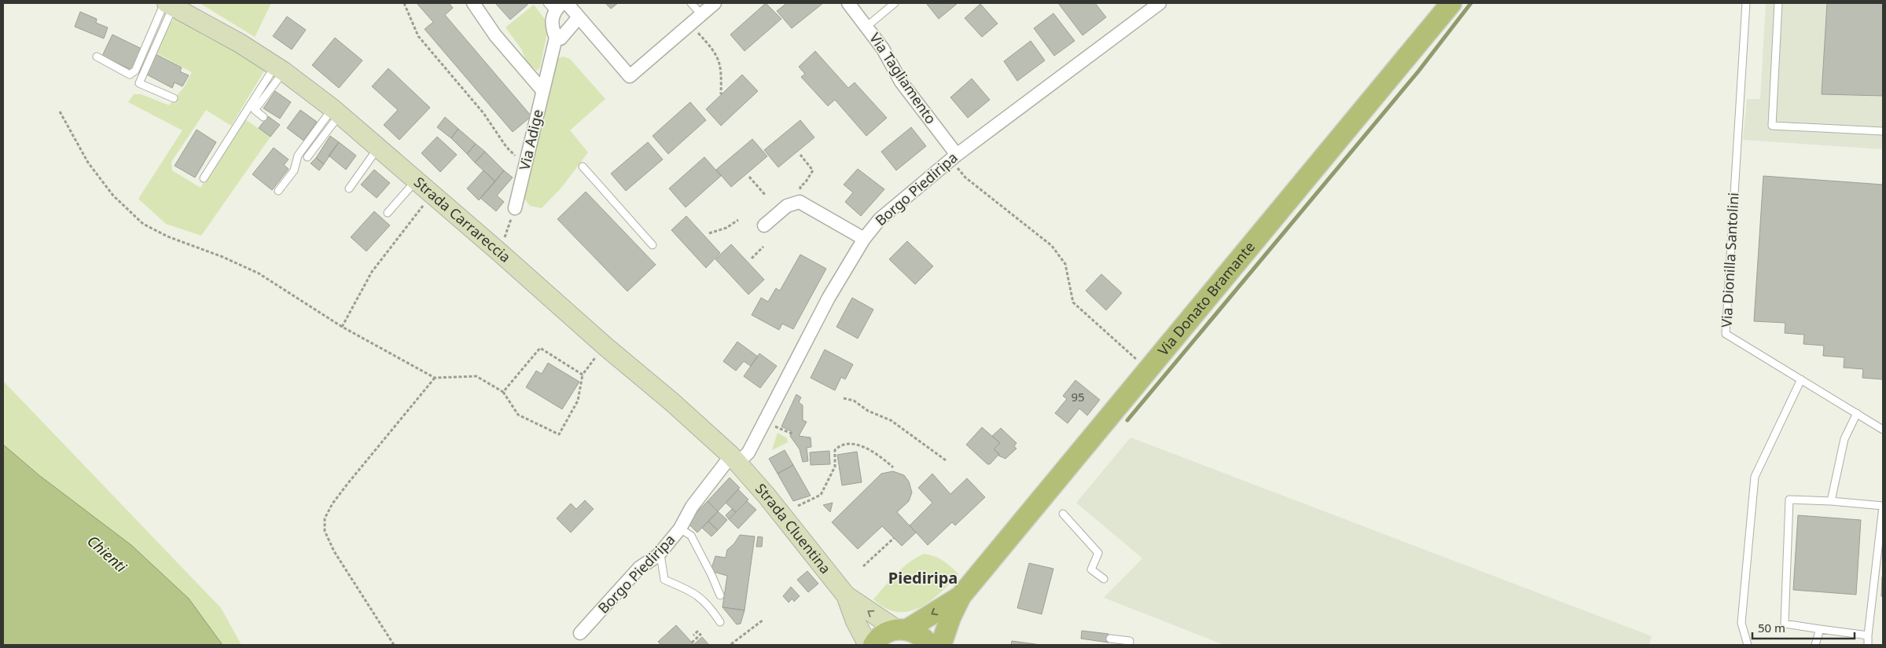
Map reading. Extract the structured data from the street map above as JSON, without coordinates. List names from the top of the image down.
{
  "streets": {
    "main road": ["Strada Carrareccia", "Via Donato Bramante", "Strada Cluentina"],
    "street": ["Via Tagliamento", "Via Adige", "Borgo Piediripa"],
    "lane": ["Via Dionilla Santolini"]
  },
  "crossings": [
    ["Via Tagliamento", "Borgo Piediripa"],
    ["Borgo Piediripa", "Strada Carrareccia"],
    ["Borgo Piediripa", "Strada Cluentina"],
    ["Strada Carrareccia", "Strada Cluentina"],
    ["Via Donato Bramante", "Strada Cluentina"]
  ],
  "districts": ["Piediripa"],
  "water": ["Chienti"],
  "house_numbers": ["95"],
  "scale_bar": "50 m"
}
